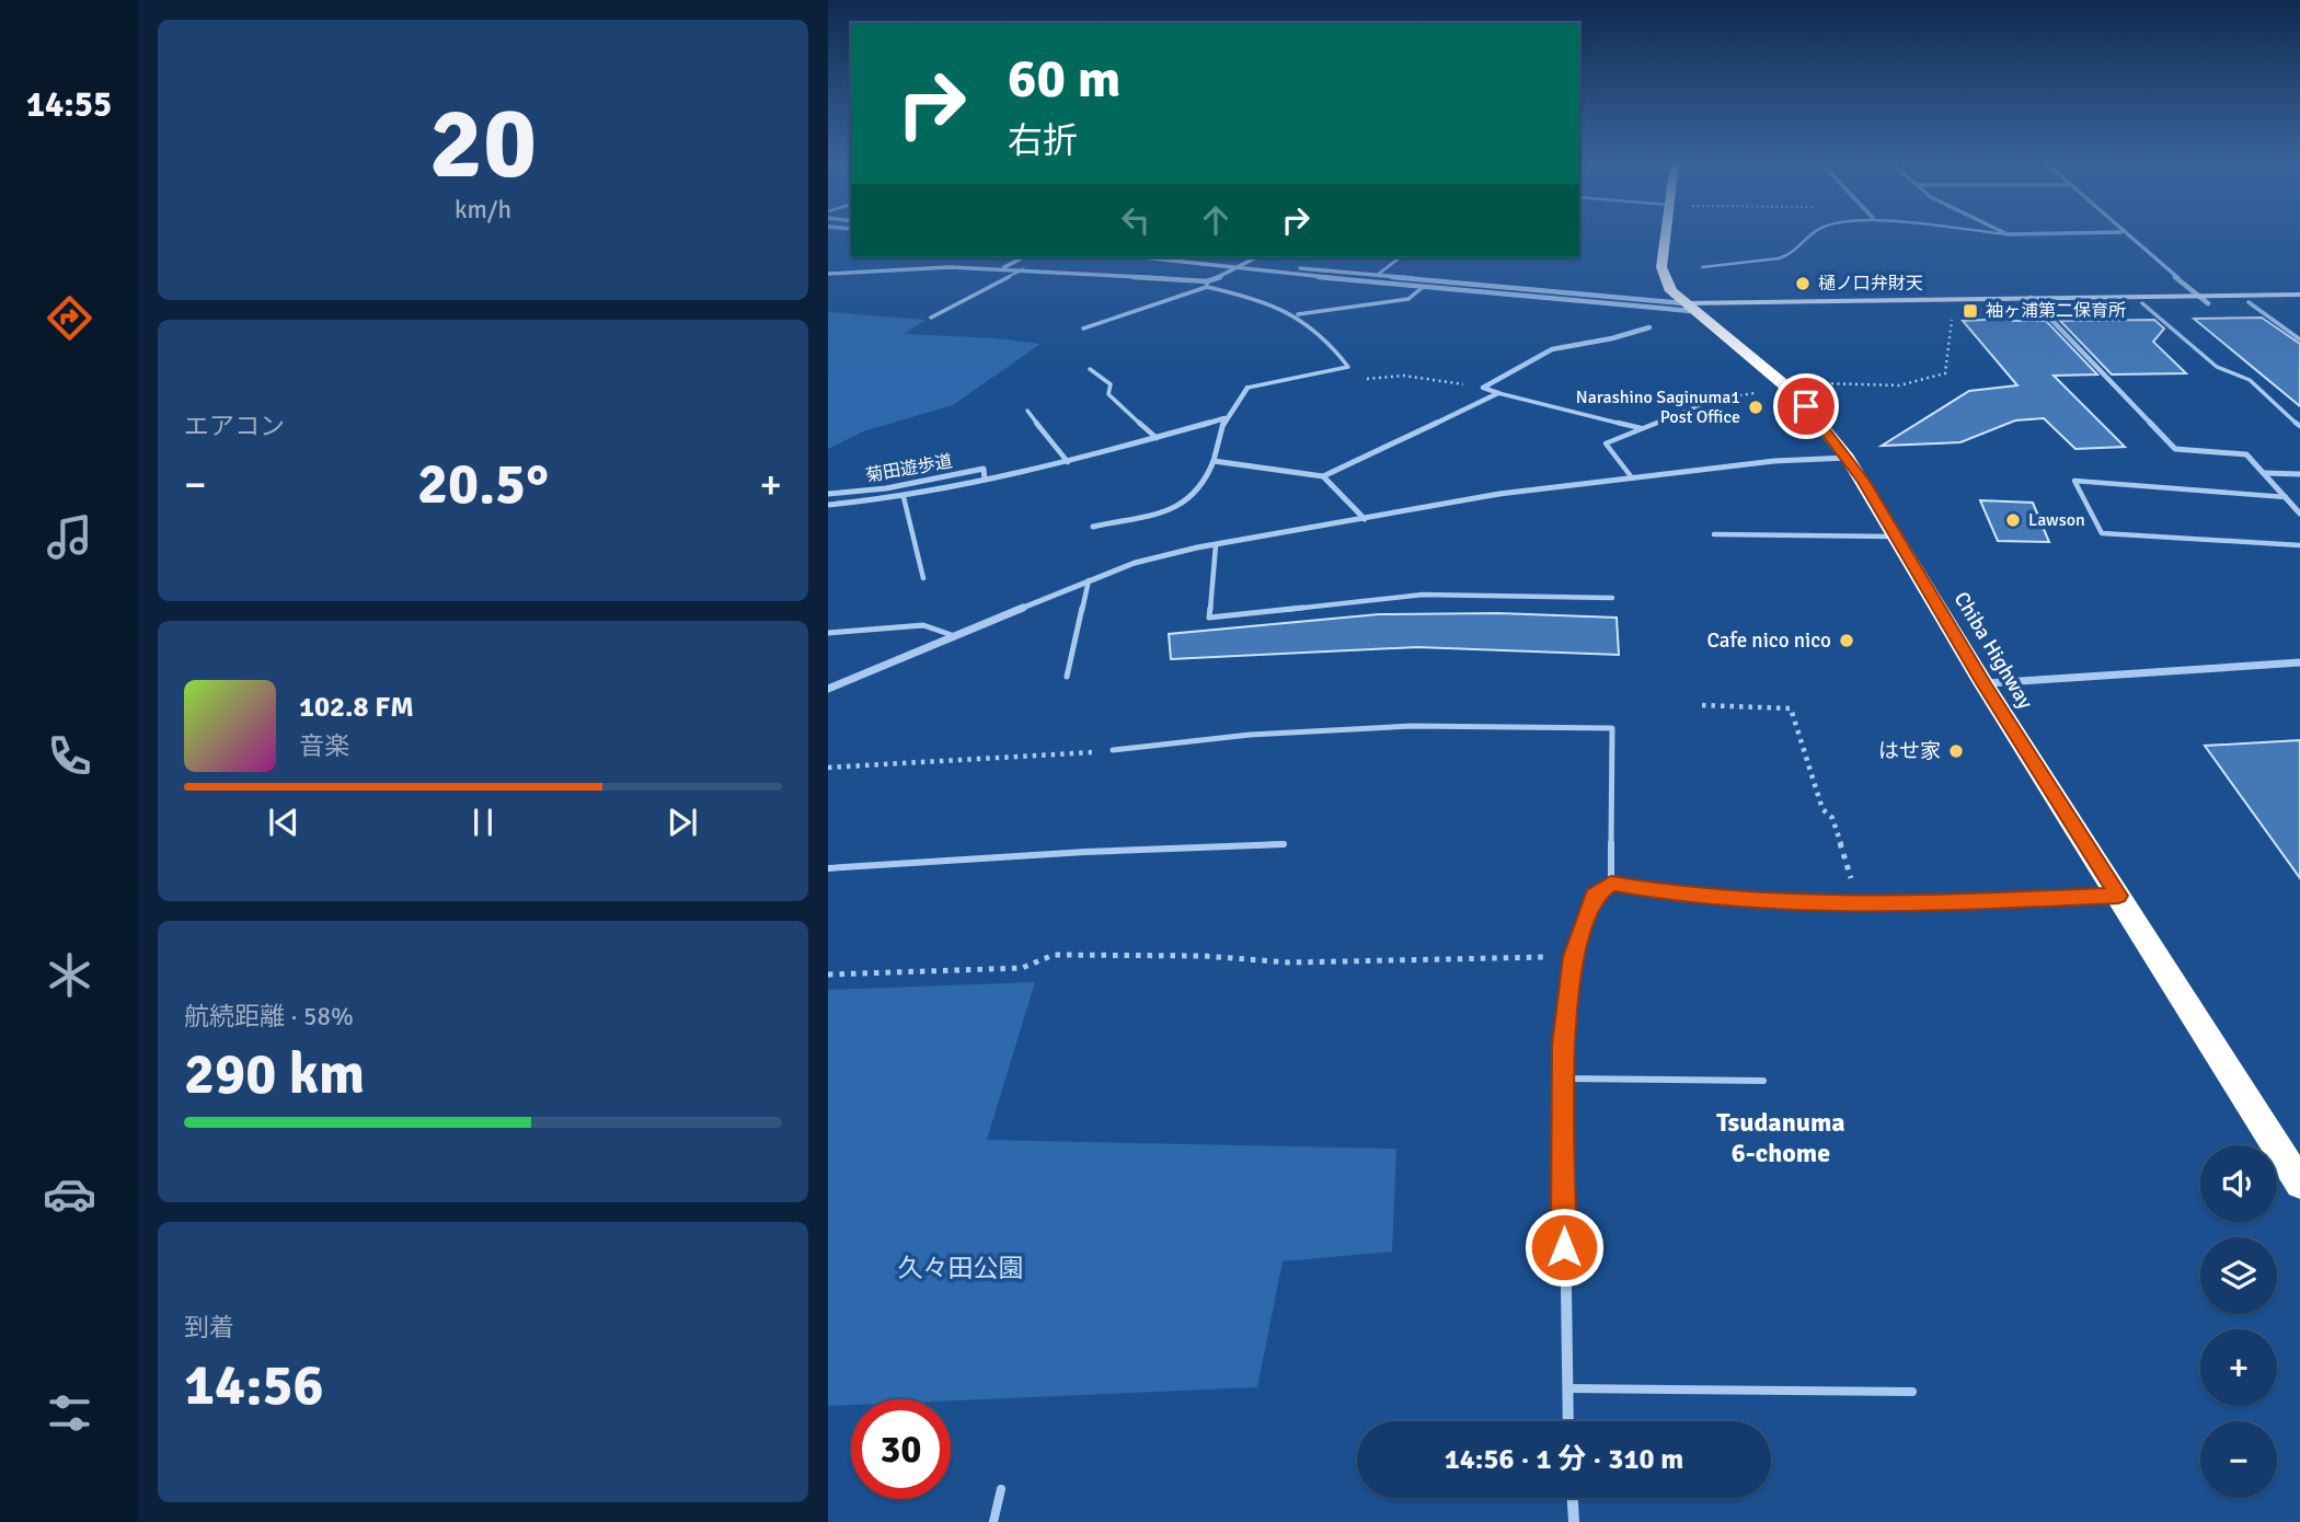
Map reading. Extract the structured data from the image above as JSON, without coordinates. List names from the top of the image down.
{
  "streets": {
    "highway": ["Chiba Highway"],
    "street": ["菊田遊歩道"]
  },
  "districts": ["Tsudanuma 6-chome"],
  "parks": ["久々田公園"],
  "places": {
    "other": [
      "樋ノ口弁財天",
      "Narashino Saginuma1 Post Office",
      "Lawson",
      "Cafe nico nico",
      "はせ家"
    ],
    "transit": ["袖ヶ浦第二保育所"]
  },
  "page": {
    "tabs": "14:55",
    "tile": [
      ["20", "km/h"],
      "エアコン",
      ["航続距離 · 58%", "290 km"],
      ["到着", "14:56"]
    ],
    "turn": ["60 m", "右折"],
    "heat": ["−", "20.5°", "+"],
    "song": ["102.8 FM", "音楽"],
    "map_buttons": ["+", "−"],
    "limit": "30",
    "trip": "14:56 · 1 分 · 310 m"
  }
}
